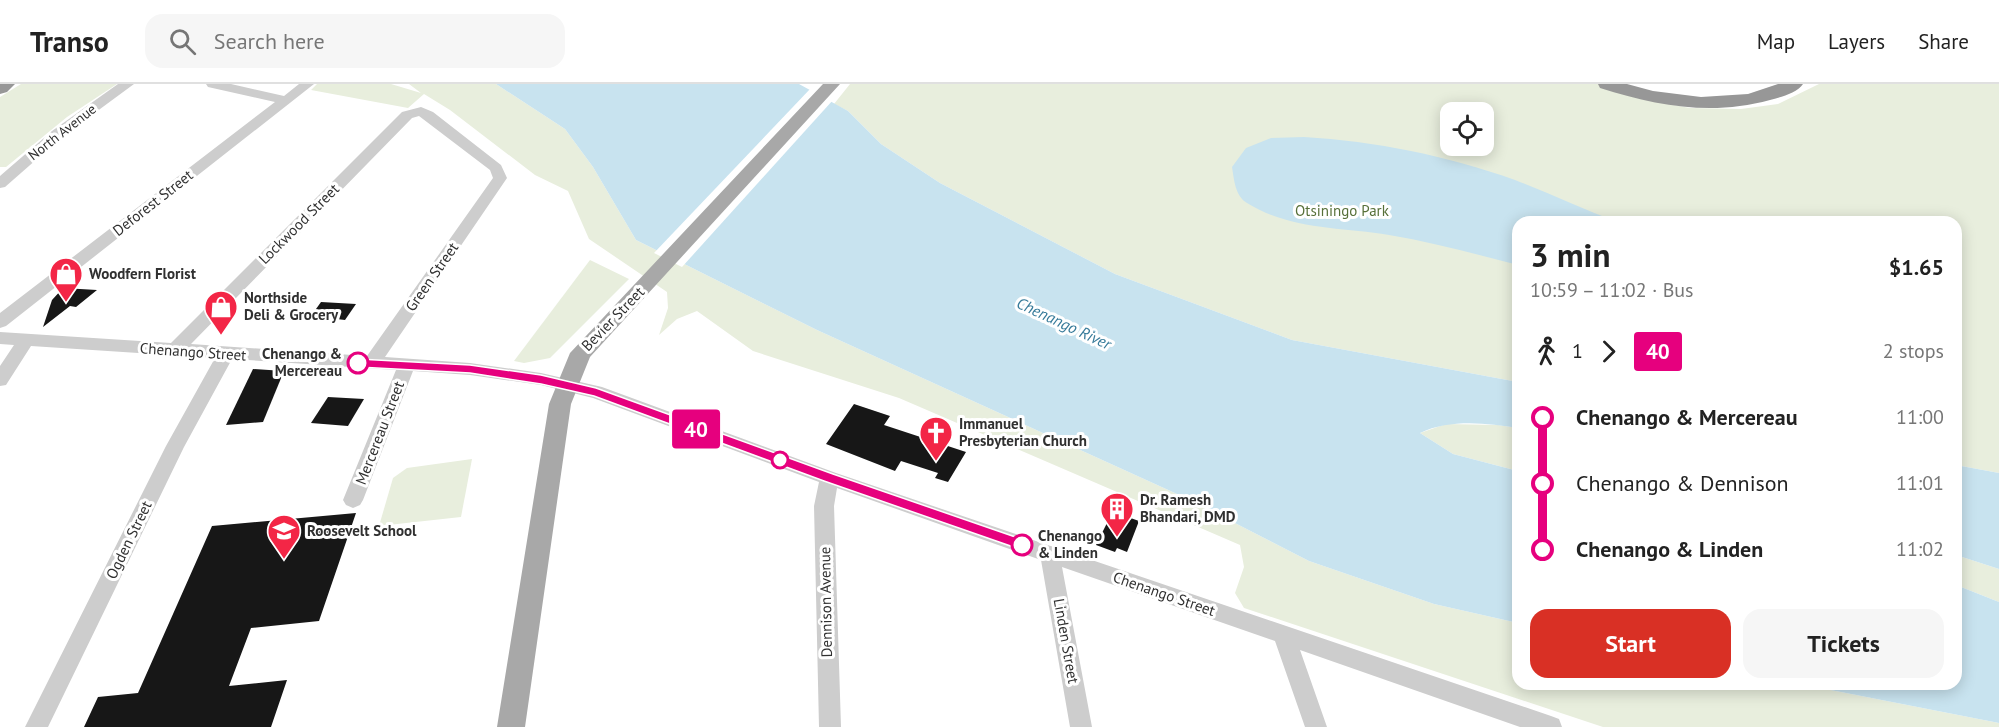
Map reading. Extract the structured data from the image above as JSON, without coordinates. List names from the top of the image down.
{
  "streets": {
    "main road": ["Bevier Street"],
    "street": [
      "North Avenue",
      "Deforest Street",
      "Lockwood Street",
      "Green Street",
      "Chenango Street",
      "Mercereau Street",
      "Ogden Street",
      "Dennison Avenue",
      "Linden Street"
    ]
  },
  "crossings": [
    ["Lockwood Street", "Green Street"],
    ["Lockwood Street", "Chenango Street"],
    ["Green Street", "Chenango Street"],
    ["Bevier Street", "Chenango Street"],
    ["Chenango Street", "Mercereau Street"],
    ["Chenango Street", "Ogden Street"],
    ["Chenango Street", "Dennison Avenue"],
    ["Chenango Street", "Linden Street"]
  ],
  "water": ["Chenango River"],
  "parks": ["Otsiningo Park"],
  "places": {
    "shop": ["Woodfern Florist", "Northside Deli & Grocery"],
    "other": ["Chenango & Mercereau", "Chenango & Linden"],
    "church": ["Immanuel Presbyterian Church"],
    "building": ["Dr. Ramesh Bhandari, DMD"],
    "school or university": ["Roosevelt School"]
  },
  "lines": ["bus line 40"],
  "page": {
    "header": "Transo",
    "search": "Search here",
    "nav": ["Map", "Layers", "Share"],
    "on_map": "40",
    "heading": ["3 min", "10:59 – 11:02 · Bus", "$1.65"],
    "legs": ["1", "40", "2 stops"],
    "list": [
      {
        "name": "Chenango & Mercereau",
        "value": "11:00"
      },
      {
        "name": "Chenango & Dennison",
        "value": "11:01"
      },
      {
        "name": "Chenango & Linden",
        "value": "11:02"
      }
    ],
    "buttons": ["Start", "Tickets"]
  }
}
